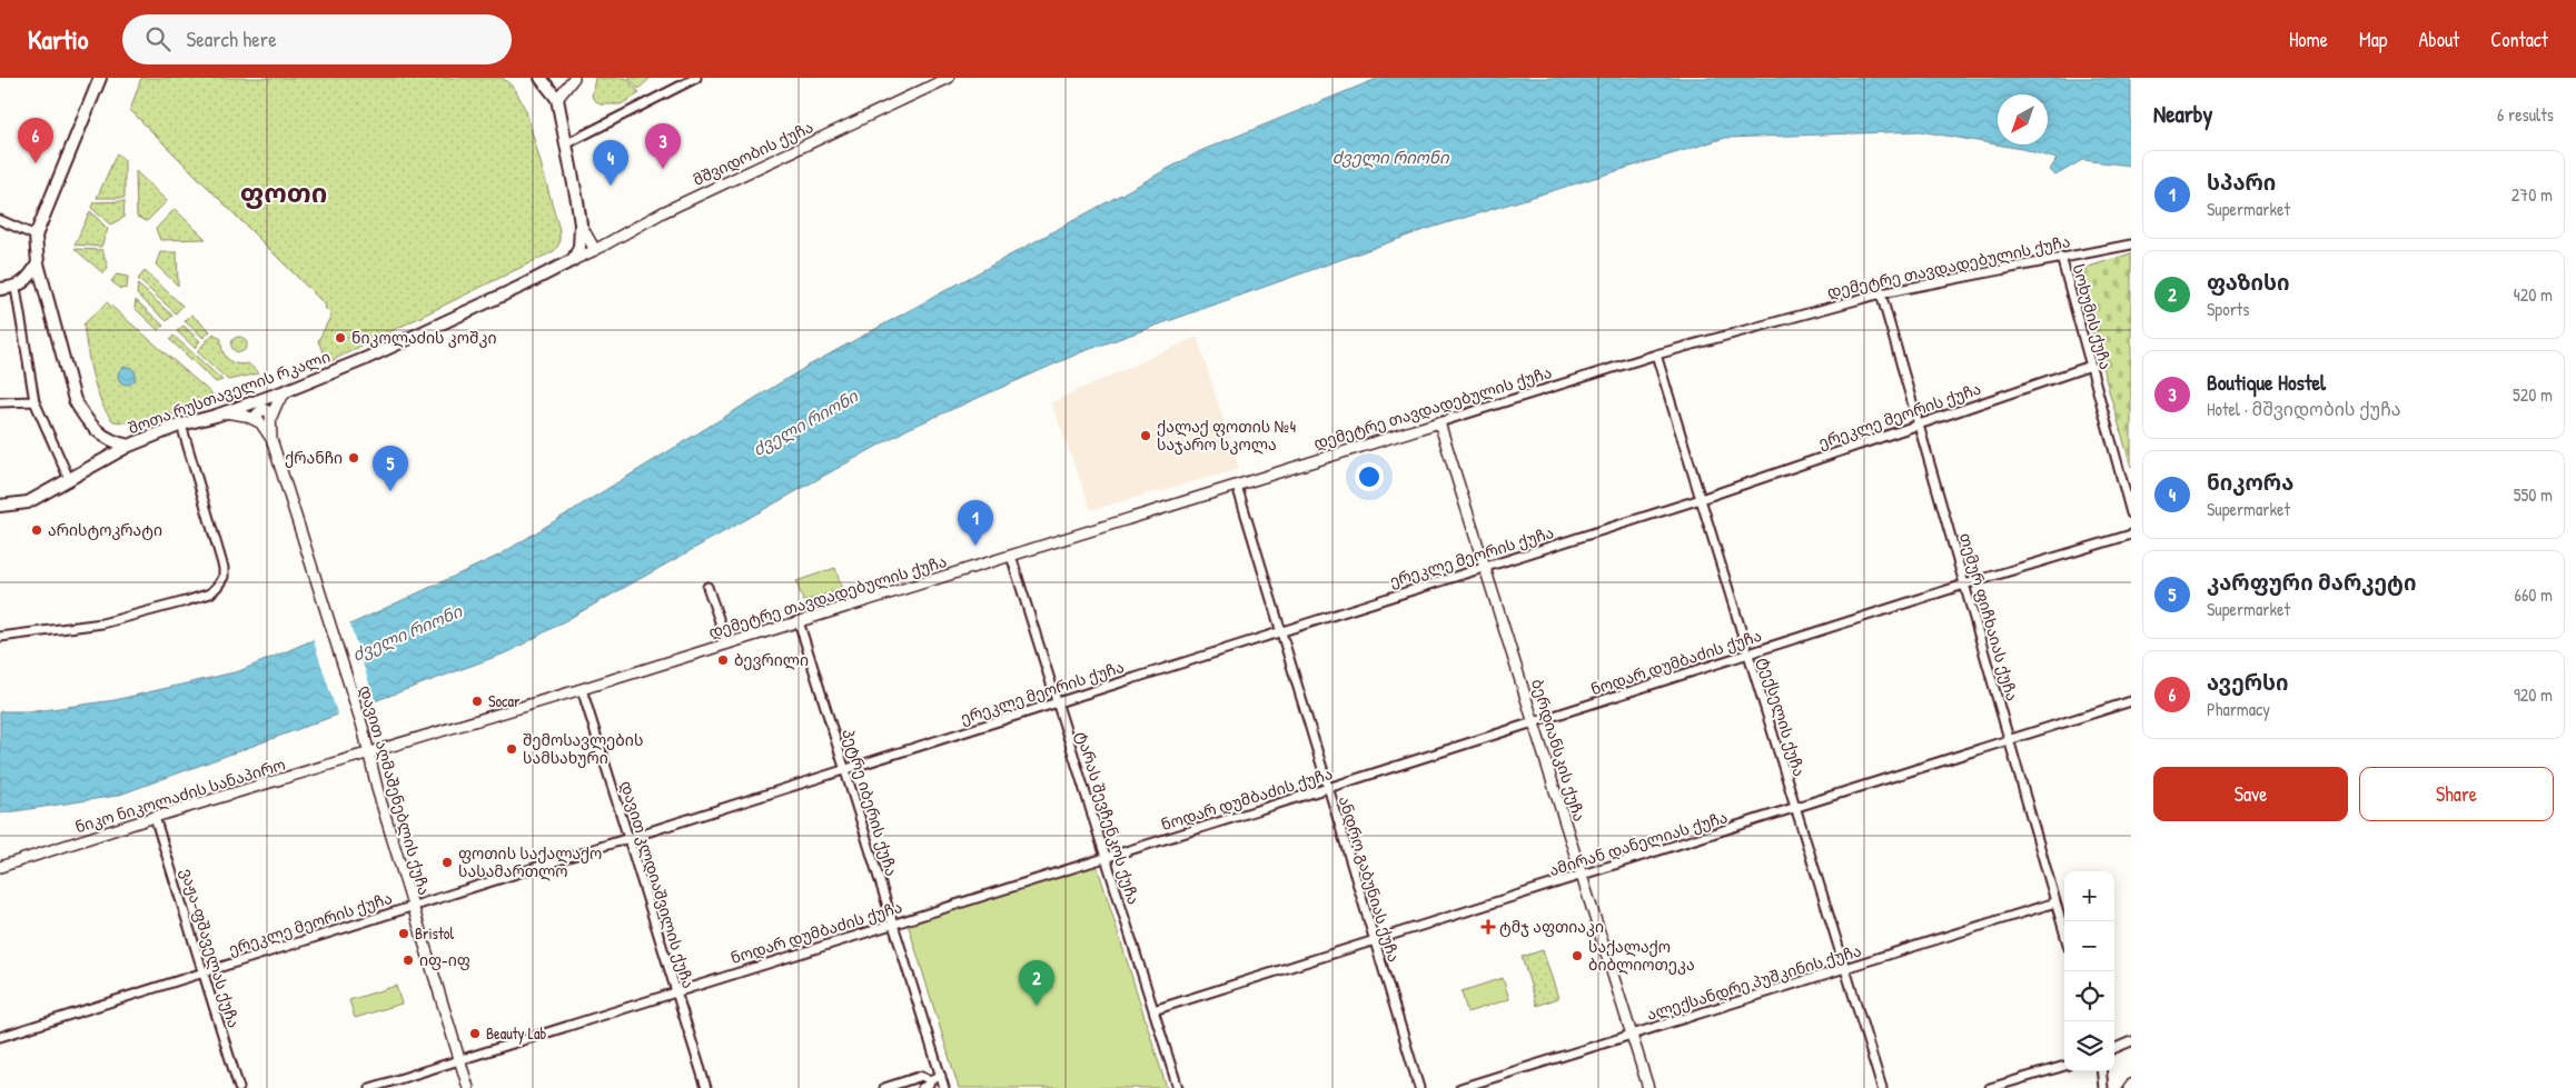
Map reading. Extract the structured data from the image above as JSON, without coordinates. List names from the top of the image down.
{
  "streets": {
    "main road": ["შოთა რუსთაველის რკალი"],
    "street": [
      "მშვიდობის ქუჩა",
      "დემეტრე თავდადებულის ქუჩა",
      "სოხუმის ქუჩა",
      "ერეკლე მეორის ქუჩა",
      "თემურ ფიჩხაიას ქუჩა",
      "ნოდარ დუმბაძის ქუჩა",
      "ტექსელის ქუჩა",
      "ბერდიანსკის ქუჩა",
      "დავით აღმაშენებლის ქუჩა",
      "ნიკო ნიკოლაძის სანაპირო",
      "პეტრე იბერის ქუჩა",
      "ტარას შევჩენკოს ქუჩა",
      "ამირან დანელიას ქუჩა",
      "ანდრო გაბუნიას ქუჩა",
      "დავით კლდიაშვილის ქუჩა",
      "ვაჟა-ფშაველას ქუჩა",
      "ალექსანდრე პუშკინის ქუჩა"
    ]
  },
  "crossings": [
    ["მშვიდობის ქუჩა", "შოთა რუსთაველის რკალი"],
    ["დემეტრე თავდადებულის ქუჩა", "სოხუმის ქუჩა"],
    ["დემეტრე თავდადებულის ქუჩა", "თემურ ფიჩხაიას ქუჩა"],
    ["დემეტრე თავდადებულის ქუჩა", "ტექსელის ქუჩა"],
    ["დემეტრე თავდადებულის ქუჩა", "ბერდიანსკის ქუჩა"],
    ["დემეტრე თავდადებულის ქუჩა", "დავით აღმაშენებლის ქუჩა"],
    ["დემეტრე თავდადებულის ქუჩა", "ნიკო ნიკოლაძის სანაპირო"],
    ["დემეტრე თავდადებულის ქუჩა", "პეტრე იბერის ქუჩა"],
    ["დემეტრე თავდადებულის ქუჩა", "ტარას შევჩენკოს ქუჩა"],
    ["დემეტრე თავდადებულის ქუჩა", "ანდრო გაბუნიას ქუჩა"],
    ["დემეტრე თავდადებულის ქუჩა", "დავით კლდიაშვილის ქუჩა"],
    ["სოხუმის ქუჩა", "ერეკლე მეორის ქუჩა"],
    ["ერეკლე მეორის ქუჩა", "თემურ ფიჩხაიას ქუჩა"],
    ["ერეკლე მეორის ქუჩა", "ტექსელის ქუჩა"],
    ["ერეკლე მეორის ქუჩა", "ბერდიანსკის ქუჩა"],
    ["ერეკლე მეორის ქუჩა", "დავით აღმაშენებლის ქუჩა"],
    ["ერეკლე მეორის ქუჩა", "პეტრე იბერის ქუჩა"],
    ["ერეკლე მეორის ქუჩა", "ტარას შევჩენკოს ქუჩა"],
    ["ერეკლე მეორის ქუჩა", "ანდრო გაბუნიას ქუჩა"],
    ["ერეკლე მეორის ქუჩა", "დავით კლდიაშვილის ქუჩა"],
    ["ერეკლე მეორის ქუჩა", "ვაჟა-ფშაველას ქუჩა"],
    ["თემურ ფიჩხაიას ქუჩა", "ნოდარ დუმბაძის ქუჩა"],
    ["თემურ ფიჩხაიას ქუჩა", "ამირან დანელიას ქუჩა"],
    ["თემურ ფიჩხაიას ქუჩა", "ალექსანდრე პუშკინის ქუჩა"],
    ["ნოდარ დუმბაძის ქუჩა", "ტექსელის ქუჩა"],
    ["ნოდარ დუმბაძის ქუჩა", "ბერდიანსკის ქუჩა"],
    ["ნოდარ დუმბაძის ქუჩა", "დავით აღმაშენებლის ქუჩა"],
    ["ნოდარ დუმბაძის ქუჩა", "პეტრე იბერის ქუჩა"],
    ["ნოდარ დუმბაძის ქუჩა", "ტარას შევჩენკოს ქუჩა"],
    ["ნოდარ დუმბაძის ქუჩა", "ანდრო გაბუნიას ქუჩა"],
    ["ნოდარ დუმბაძის ქუჩა", "დავით კლდიაშვილის ქუჩა"],
    ["ტექსელის ქუჩა", "ამირან დანელიას ქუჩა"],
    ["ტექსელის ქუჩა", "ალექსანდრე პუშკინის ქუჩა"],
    ["ბერდიანსკის ქუჩა", "ამირან დანელიას ქუჩა"],
    ["ბერდიანსკის ქუჩა", "ალექსანდრე პუშკინის ქუჩა"],
    ["დავით აღმაშენებლის ქუჩა", "ნიკო ნიკოლაძის სანაპირო"],
    ["ნიკო ნიკოლაძის სანაპირო", "ვაჟა-ფშაველას ქუჩა"],
    ["ტარას შევჩენკოს ქუჩა", "ამირან დანელიას ქუჩა"],
    ["ამირან დანელიას ქუჩა", "ანდრო გაბუნიას ქუჩა"]
  ],
  "districts": ["ფოთი"],
  "water": ["ძველი რიონი"],
  "places": {
    "other": [
      "ნიკოლაძის კოშკი",
      "ქალაქ ფოთის №4 საჯარო სკოლა",
      "ქრანჩი",
      "არისტოკრატი",
      "ბევრილი",
      "Socar",
      "შემოსავლების სამსახური",
      "ფოთის საქალაქო სასამართლო",
      "Bristol",
      "საქალაქო ბიბლიოთეკა",
      "იფ-იფ",
      "Beauty Lab"
    ],
    "health": ["ტმჯ აფთიაკი"]
  },
  "north": "bottom left",
  "page": {
    "header": "Kartio",
    "search": "Search here",
    "nav": [
      "Home",
      "Map",
      "About",
      "Contact"
    ],
    "heading": ["Nearby", "6 results"],
    "pins": [
      "6",
      "3",
      "4",
      "5",
      "1",
      "2"
    ],
    "list": [
      {
        "mark": "1",
        "name": "სპარი",
        "note": "Supermarket",
        "value": "270 m"
      },
      {
        "mark": "2",
        "name": "ფაზისი",
        "note": "Sports",
        "value": "420 m"
      },
      {
        "mark": "3",
        "name": "Boutique Hostel",
        "note": "Hotel · მშვიდობის ქუჩა",
        "value": "520 m"
      },
      {
        "mark": "4",
        "name": "ნიკორა",
        "note": "Supermarket",
        "value": "550 m"
      },
      {
        "mark": "5",
        "name": "კარფური მარკეტი",
        "note": "Supermarket",
        "value": "660 m"
      },
      {
        "mark": "6",
        "name": "ავერსი",
        "note": "Pharmacy",
        "value": "920 m"
      }
    ],
    "buttons": ["Save", "Share"],
    "map_buttons": ["+", "−"]
  }
}
